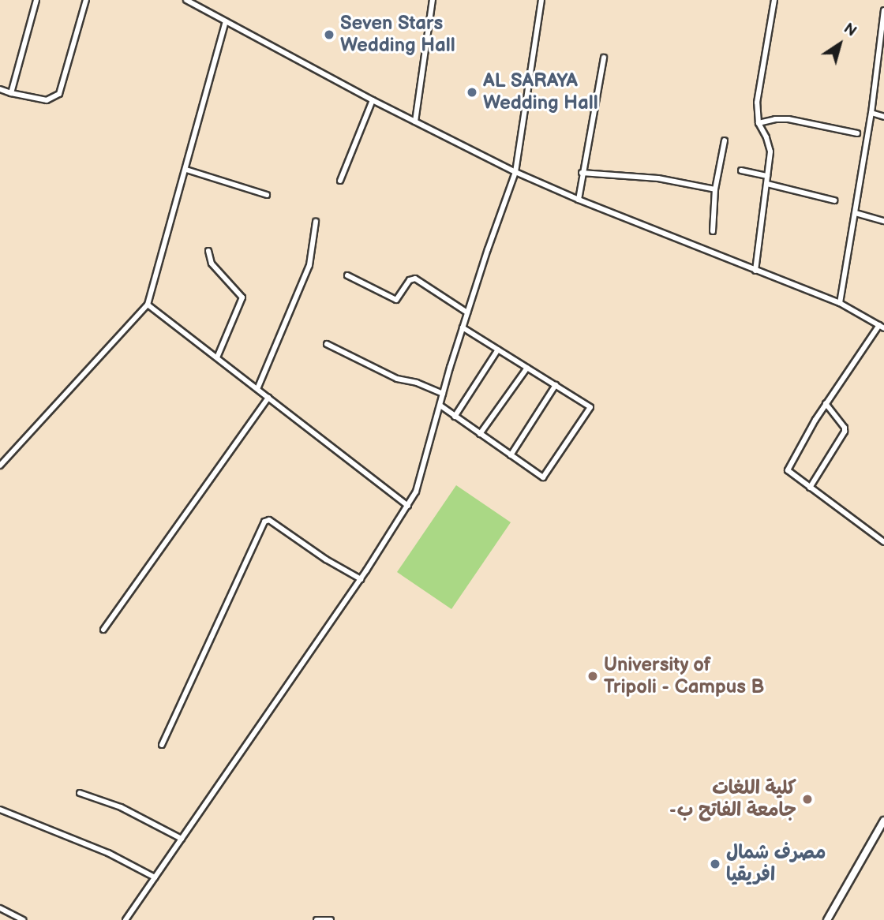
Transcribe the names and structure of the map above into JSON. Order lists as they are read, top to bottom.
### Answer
{
  "places": [
    "Seven Stars Wedding Hall",
    "AL SARAYA Wedding Hall",
    "University of Tripoli - Campus B",
    "كلية اللغات -جامعة الفاتح ب",
    "مصرف شمال افريقيا"
  ],
  "north": "top right"
}
